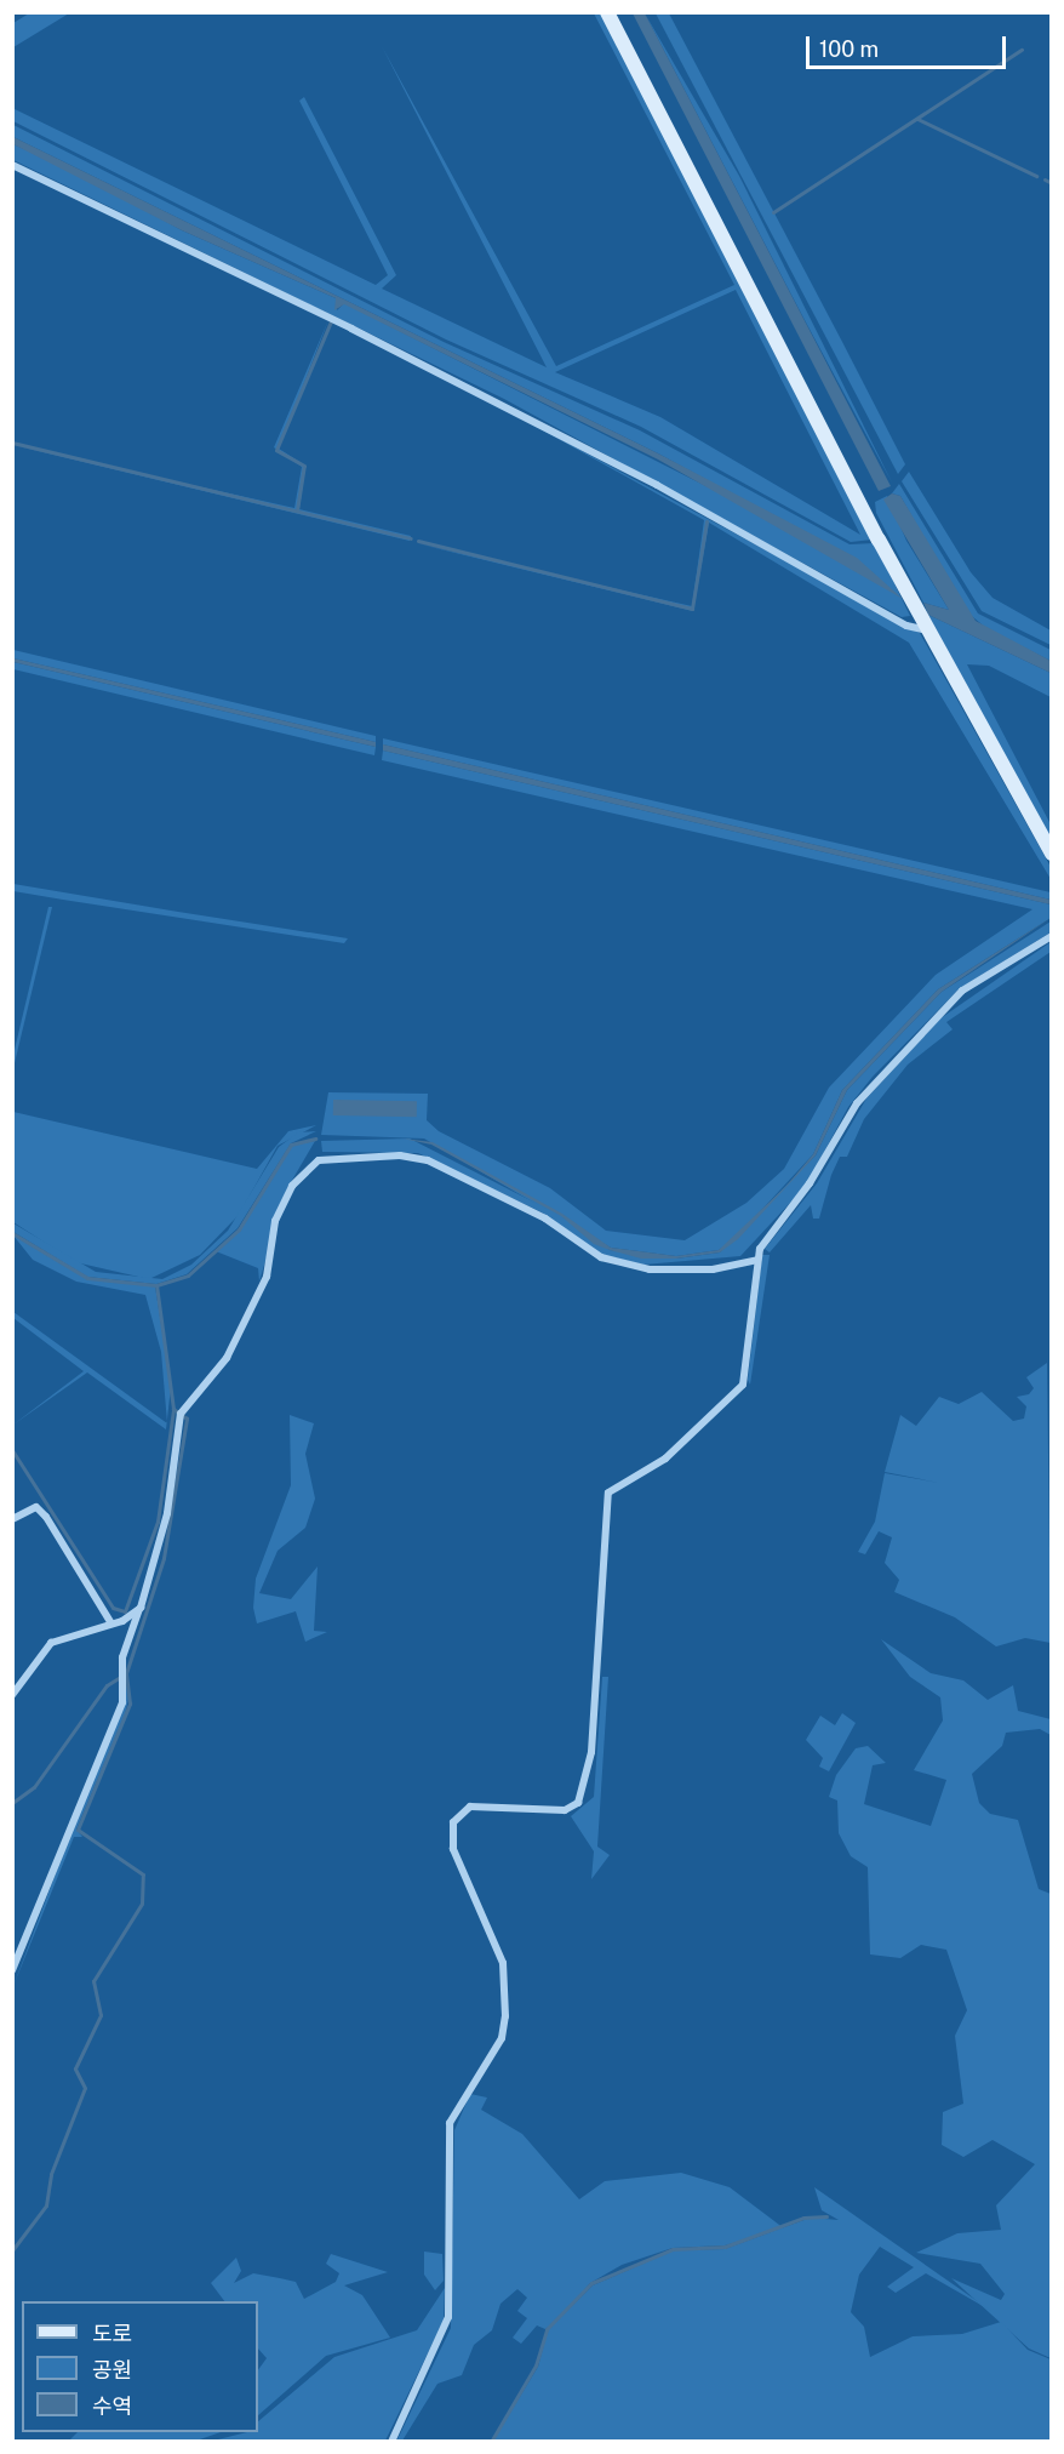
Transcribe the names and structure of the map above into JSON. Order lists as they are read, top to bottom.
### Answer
{
  "legend": ["도로", "공원", "수역"],
  "scale_bar": "100 m"
}
